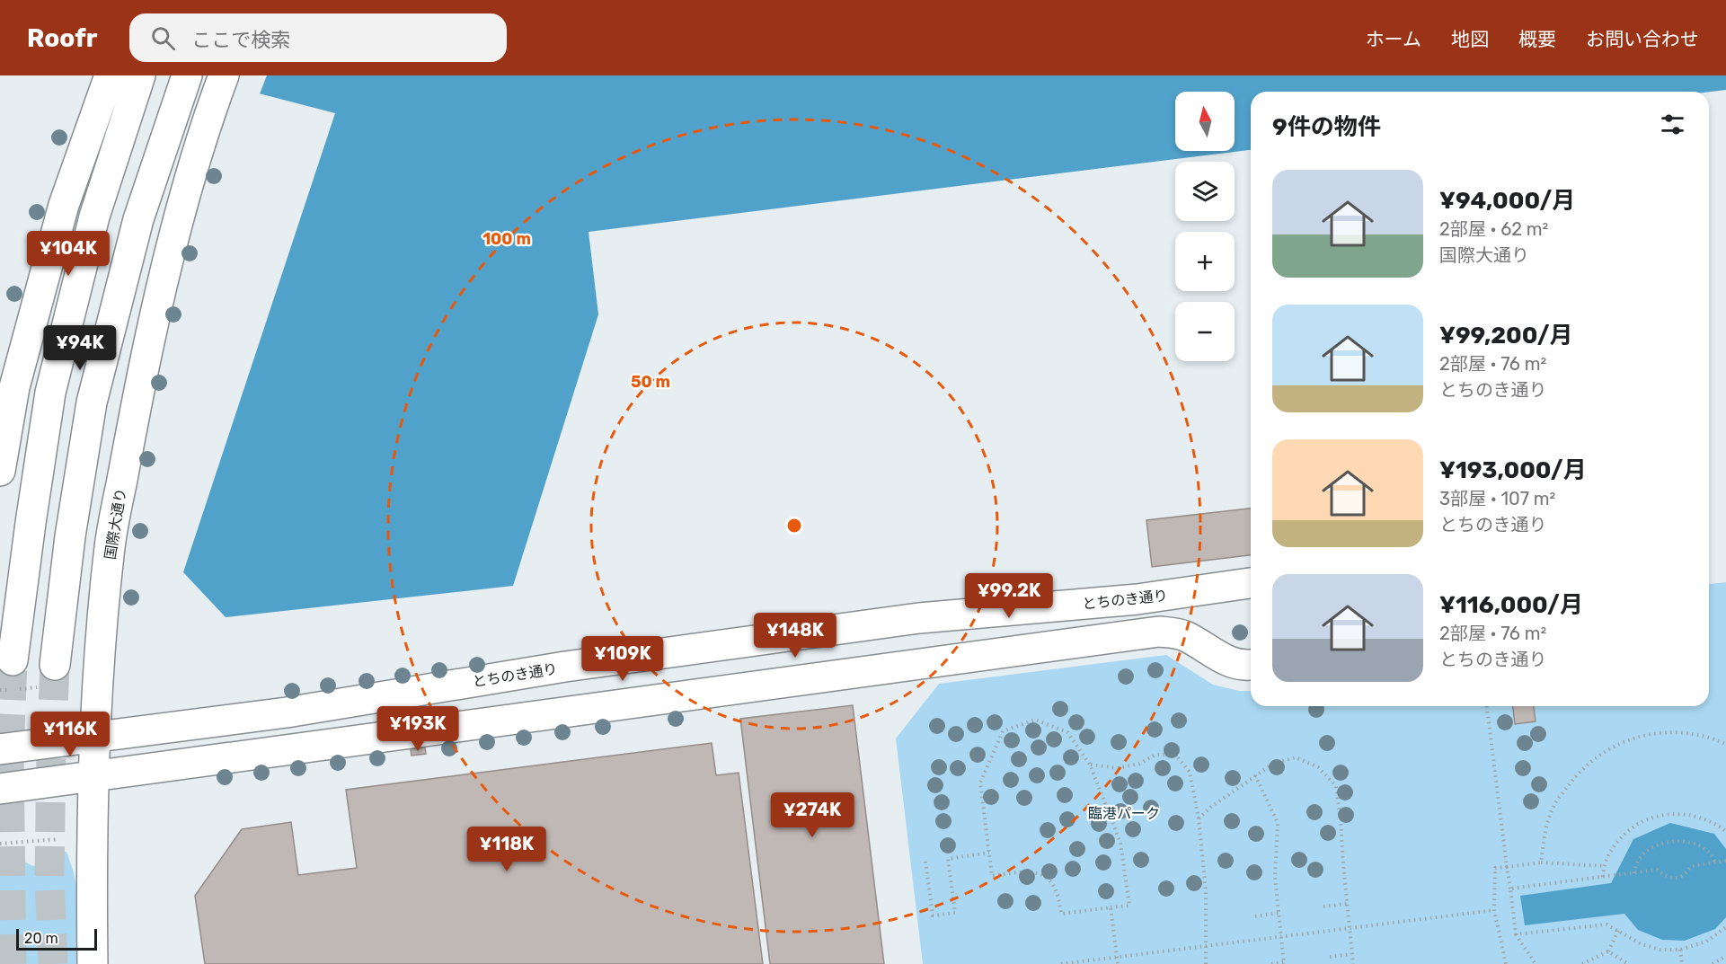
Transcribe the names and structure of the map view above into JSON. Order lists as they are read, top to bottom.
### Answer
{
  "streets": {
    "street": ["国際大通り", "とちのき通り"]
  },
  "crossings": [
    ["国際大通り", "とちのき通り"]
  ],
  "parks": ["臨港パーク"],
  "scale_bar": "20 m",
  "north": "top",
  "page": {
    "header": "Roofr",
    "search": "ここで検索",
    "nav": [
      "ホーム",
      "地図",
      "概要",
      "お問い合わせ"
    ],
    "map_buttons": ["+", "−"],
    "heading": "9件の物件",
    "list": [
      {
        "name": "¥94,000/月",
        "note": "2部屋 · 62 m² · 国際大通り"
      },
      {
        "name": "¥99,200/月",
        "note": "2部屋 · 76 m² · とちのき通り"
      },
      {
        "name": "¥193,000/月",
        "note": "3部屋 · 107 m² · とちのき通り"
      },
      {
        "name": "¥116,000/月",
        "note": "2部屋 · 76 m² · とちのき通り"
      }
    ],
    "price": [
      "¥104K",
      "¥94K",
      "¥99.2K",
      "¥148K",
      "¥109K",
      "¥193K",
      "¥116K",
      "¥274K",
      "¥118K"
    ],
    "scale": "20 m"
  },
  "rings": ["100 m", "50 m"]
}
